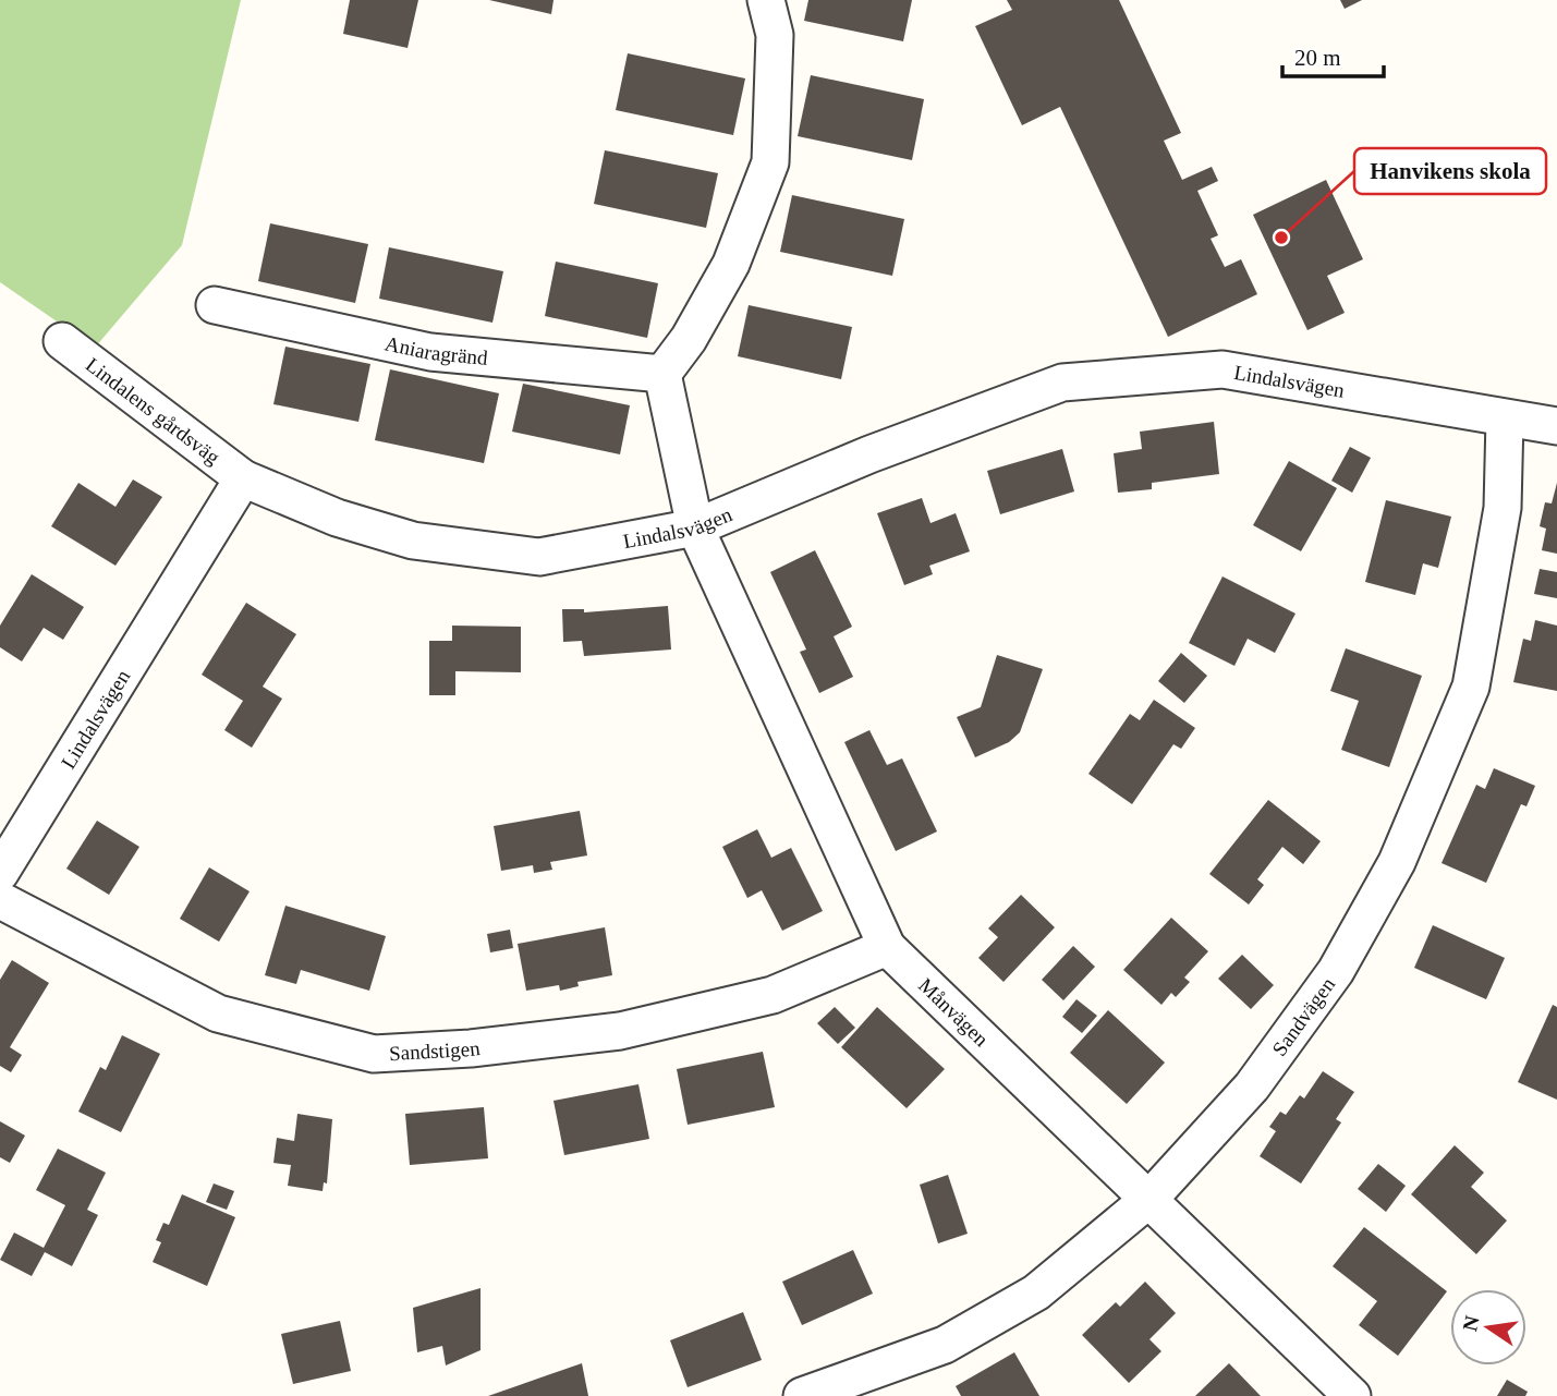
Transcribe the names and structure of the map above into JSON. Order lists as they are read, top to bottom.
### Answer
{
  "streets": {
    "street": [
      "Aniaragränd",
      "Lindalsvägen",
      "Lindalens gårdsväg",
      "Månvägen",
      "Sandvägen",
      "Sandstigen"
    ]
  },
  "crossings": [
    ["Lindalsvägen", "Lindalens gårdsväg"],
    ["Lindalsvägen", "Månvägen"],
    ["Lindalsvägen", "Sandvägen"],
    ["Månvägen", "Sandvägen"],
    ["Månvägen", "Sandstigen"]
  ],
  "places": ["Hanvikens skola"],
  "scale_bar": "20 m",
  "north": "left"
}
